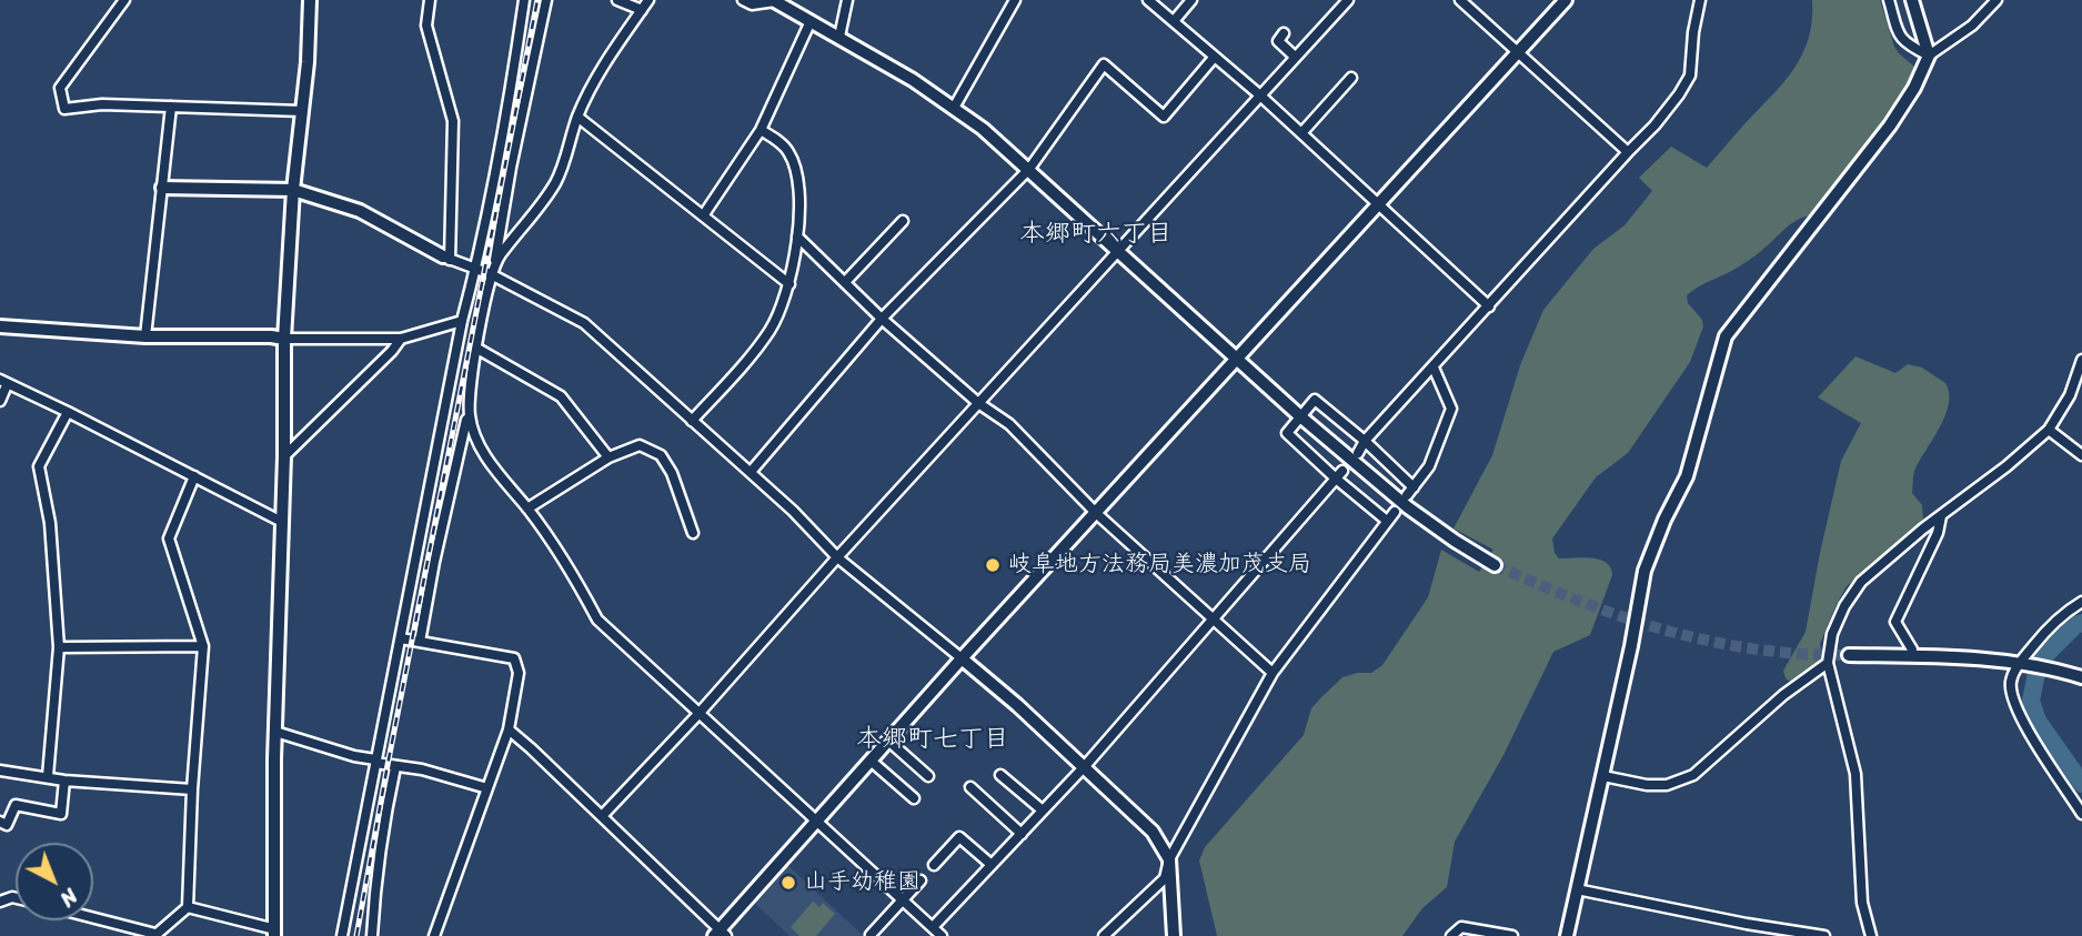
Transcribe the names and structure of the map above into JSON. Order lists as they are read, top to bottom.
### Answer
{
  "districts": ["本郷町六丁目", "本郷町七丁目"],
  "places": ["岐阜地方法務局美濃加茂支局", "山手幼稚園"],
  "north": "bottom right"
}
